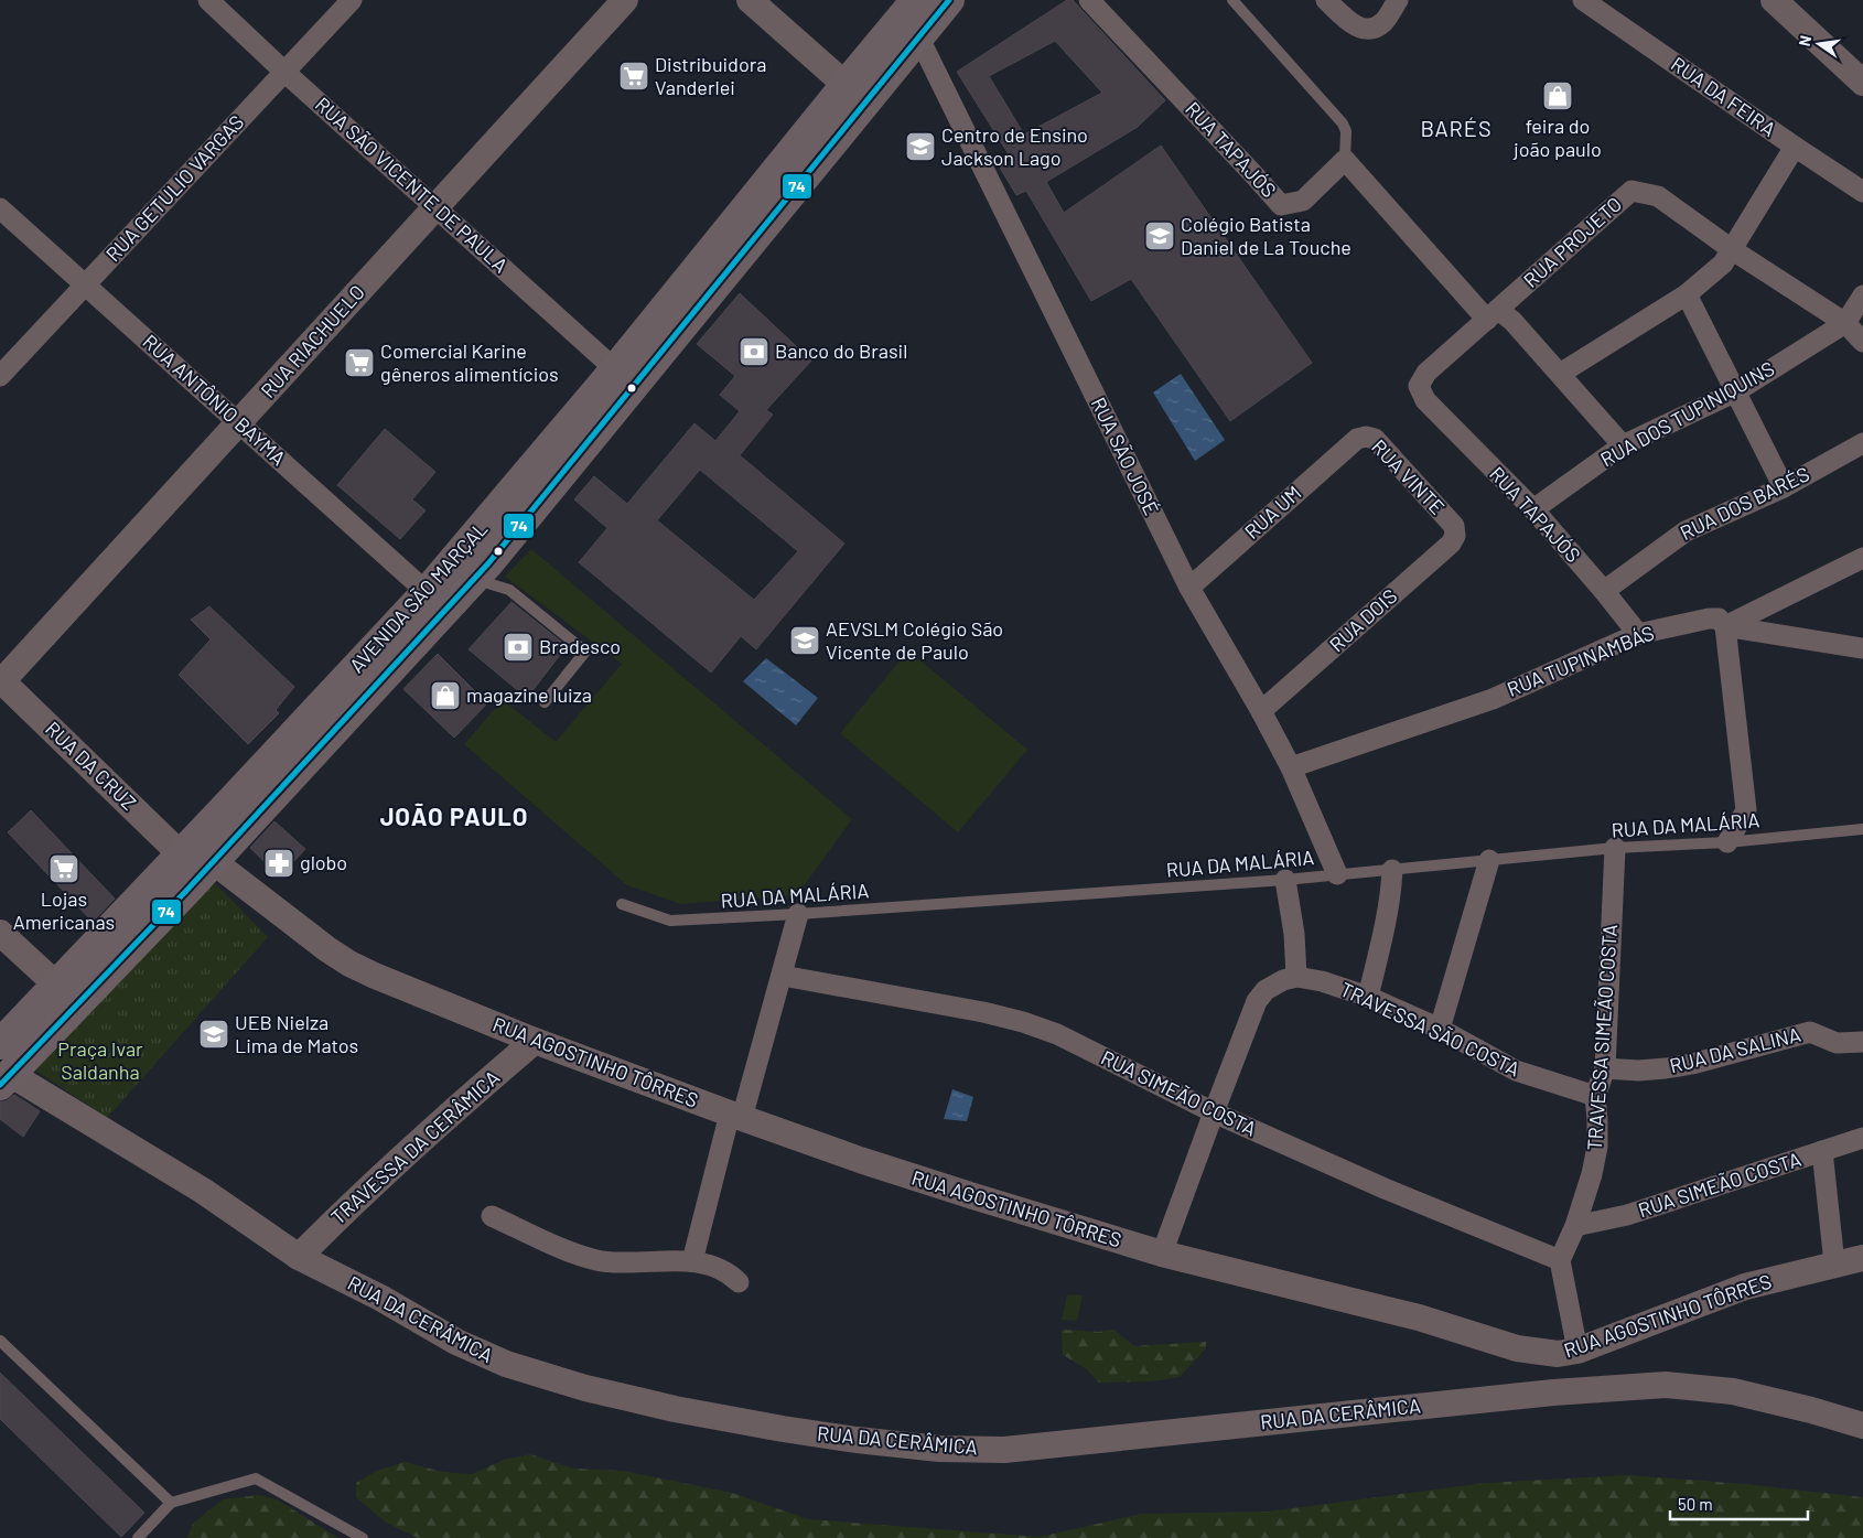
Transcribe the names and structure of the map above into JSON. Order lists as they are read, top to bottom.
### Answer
{
  "streets": {
    "main road": ["AVENIDA SÃO MARÇAL"],
    "street": [
      "RUA DA FEIRA",
      "RUA TAPAJÓS",
      "RUA SÃO VICENTE DE PAULA",
      "RUA GETULIO VARGAS",
      "RUA PROJETO",
      "RUA RIACHUELO",
      "RUA ANTÔNIO BAYMA",
      "RUA DOS TUPINIQUINS",
      "RUA SÃO JOSÉ",
      "RUA VINTE",
      "RUA DOS BARÉS",
      "RUA UM",
      "RUA DOIS",
      "RUA TUPINAMBÁS",
      "RUA DA CRUZ",
      "TRAVESSA SÃO COSTA",
      "TRAVESSA SIMEÃO COSTA",
      "RUA DA SALINA",
      "RUA AGOSTINHO TÔRRES",
      "RUA SIMEÃO COSTA",
      "TRAVESSA DA CERÂMICA",
      "RUA DA CERÂMICA"
    ],
    "lane": ["RUA DA MALÁRIA"]
  },
  "crossings": [
    ["RUA TAPAJÓS", "RUA PROJETO"],
    ["RUA TAPAJÓS", "RUA DOS TUPINIQUINS"],
    ["RUA TAPAJÓS", "RUA DOS BARÉS"],
    ["RUA TAPAJÓS", "RUA TUPINAMBÁS"],
    ["RUA SÃO VICENTE DE PAULA", "RUA GETULIO VARGAS"],
    ["RUA SÃO VICENTE DE PAULA", "RUA RIACHUELO"],
    ["RUA SÃO VICENTE DE PAULA", "AVENIDA SÃO MARÇAL"],
    ["RUA GETULIO VARGAS", "RUA ANTÔNIO BAYMA"],
    ["RUA PROJETO", "RUA DOS TUPINIQUINS"],
    ["RUA RIACHUELO", "RUA ANTÔNIO BAYMA"],
    ["RUA RIACHUELO", "RUA DA CRUZ"],
    ["RUA ANTÔNIO BAYMA", "AVENIDA SÃO MARÇAL"],
    ["RUA SÃO JOSÉ", "RUA UM"],
    ["RUA SÃO JOSÉ", "AVENIDA SÃO MARÇAL"],
    ["RUA SÃO JOSÉ", "RUA DOIS"],
    ["RUA SÃO JOSÉ", "RUA TUPINAMBÁS"],
    ["RUA SÃO JOSÉ", "RUA DA MALÁRIA"],
    ["RUA VINTE", "RUA UM"],
    ["RUA VINTE", "RUA DOIS"],
    ["AVENIDA SÃO MARÇAL", "RUA DA CRUZ"],
    ["AVENIDA SÃO MARÇAL", "RUA AGOSTINHO TÔRRES"],
    ["AVENIDA SÃO MARÇAL", "RUA DA CERÂMICA"],
    ["RUA DA MALÁRIA", "TRAVESSA SIMEÃO COSTA"],
    ["TRAVESSA SÃO COSTA", "TRAVESSA SIMEÃO COSTA"],
    ["TRAVESSA SIMEÃO COSTA", "RUA DA SALINA"],
    ["TRAVESSA SIMEÃO COSTA", "RUA SIMEÃO COSTA"],
    ["RUA AGOSTINHO TÔRRES", "TRAVESSA DA CERÂMICA"],
    ["TRAVESSA DA CERÂMICA", "RUA DA CERÂMICA"]
  ],
  "districts": ["BARÉS", "JOÃO PAULO"],
  "parks": ["Praça Ivar Saldanha"],
  "places": {
    "supermarket": ["Distribuidora Vanderlei", "Comercial Karine gêneros alimentícios", "Lojas Americanas"],
    "shop": ["feira do joão paulo", "magazine luiza"],
    "school or university": [
      "Centro de Ensino Jackson Lago",
      "Colégio Batista Daniel de La Touche",
      "AEVSLM Colégio São Vicente de Paulo",
      "UEB Nielza Lima de Matos"
    ],
    "bank": ["Banco do Brasil", "Bradesco"],
    "pharmacy": ["globo"]
  },
  "lines": ["transit line 74"],
  "scale_bar": "50 m",
  "north": "left"
}
